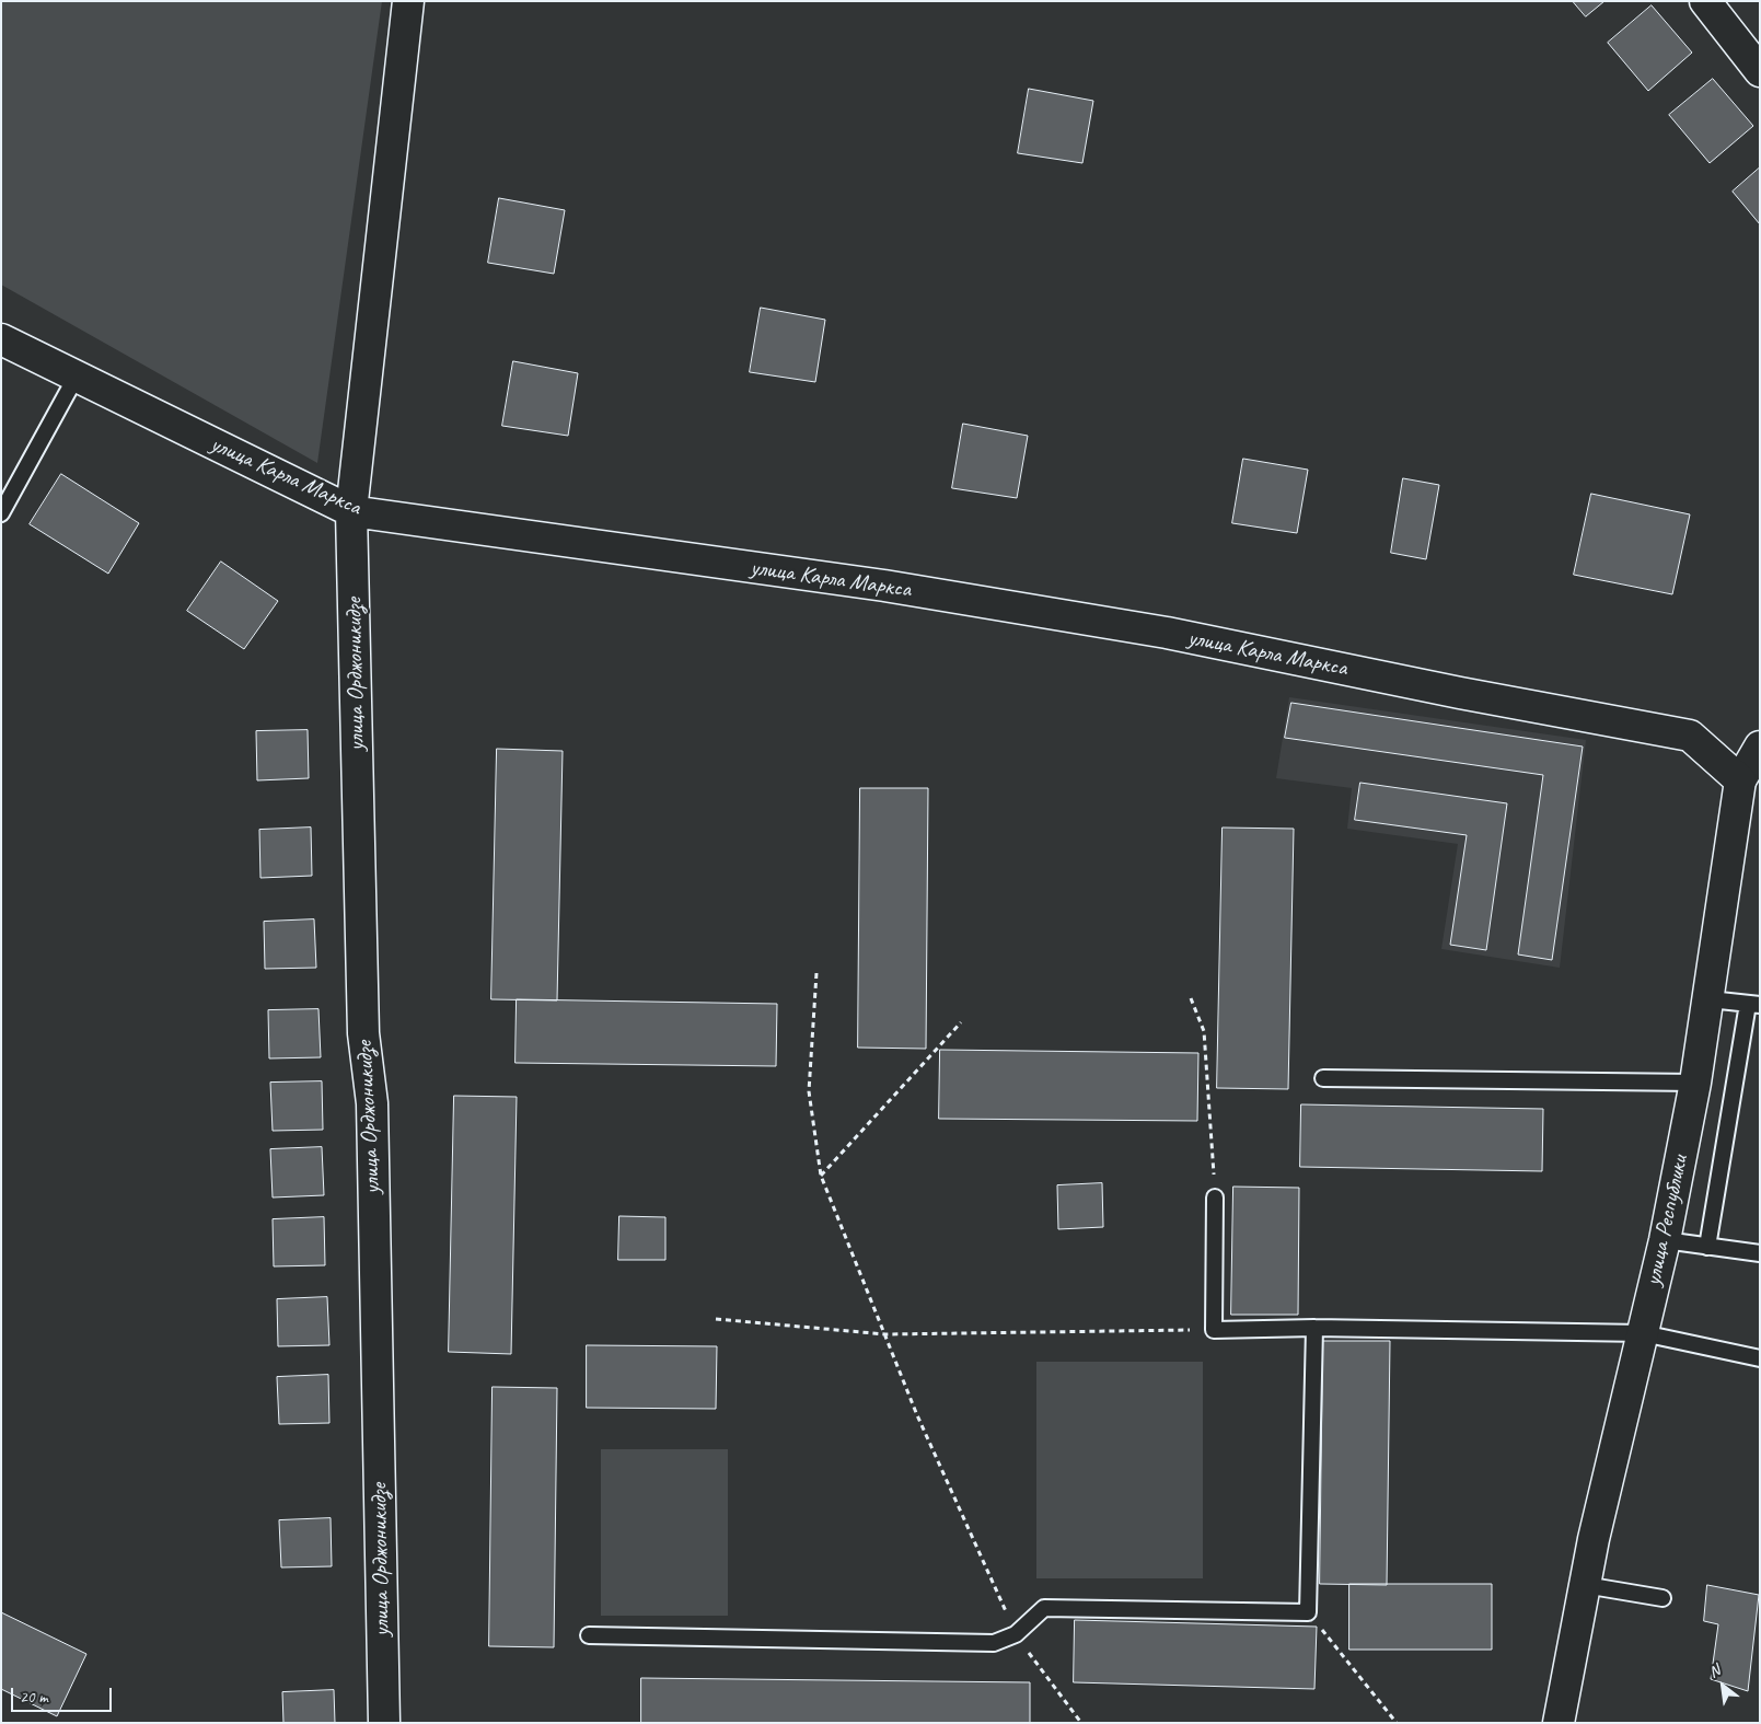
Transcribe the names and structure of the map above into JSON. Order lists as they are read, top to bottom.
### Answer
{
  "streets": {
    "street": ["улица Карла Маркса", "улица Орджоникидзе", "улица Республики"]
  },
  "crossings": [
    ["улица Карла Маркса", "улица Орджоникидзе"],
    ["улица Карла Маркса", "улица Республики"]
  ],
  "scale_bar": "20 m",
  "north": "top left"
}
